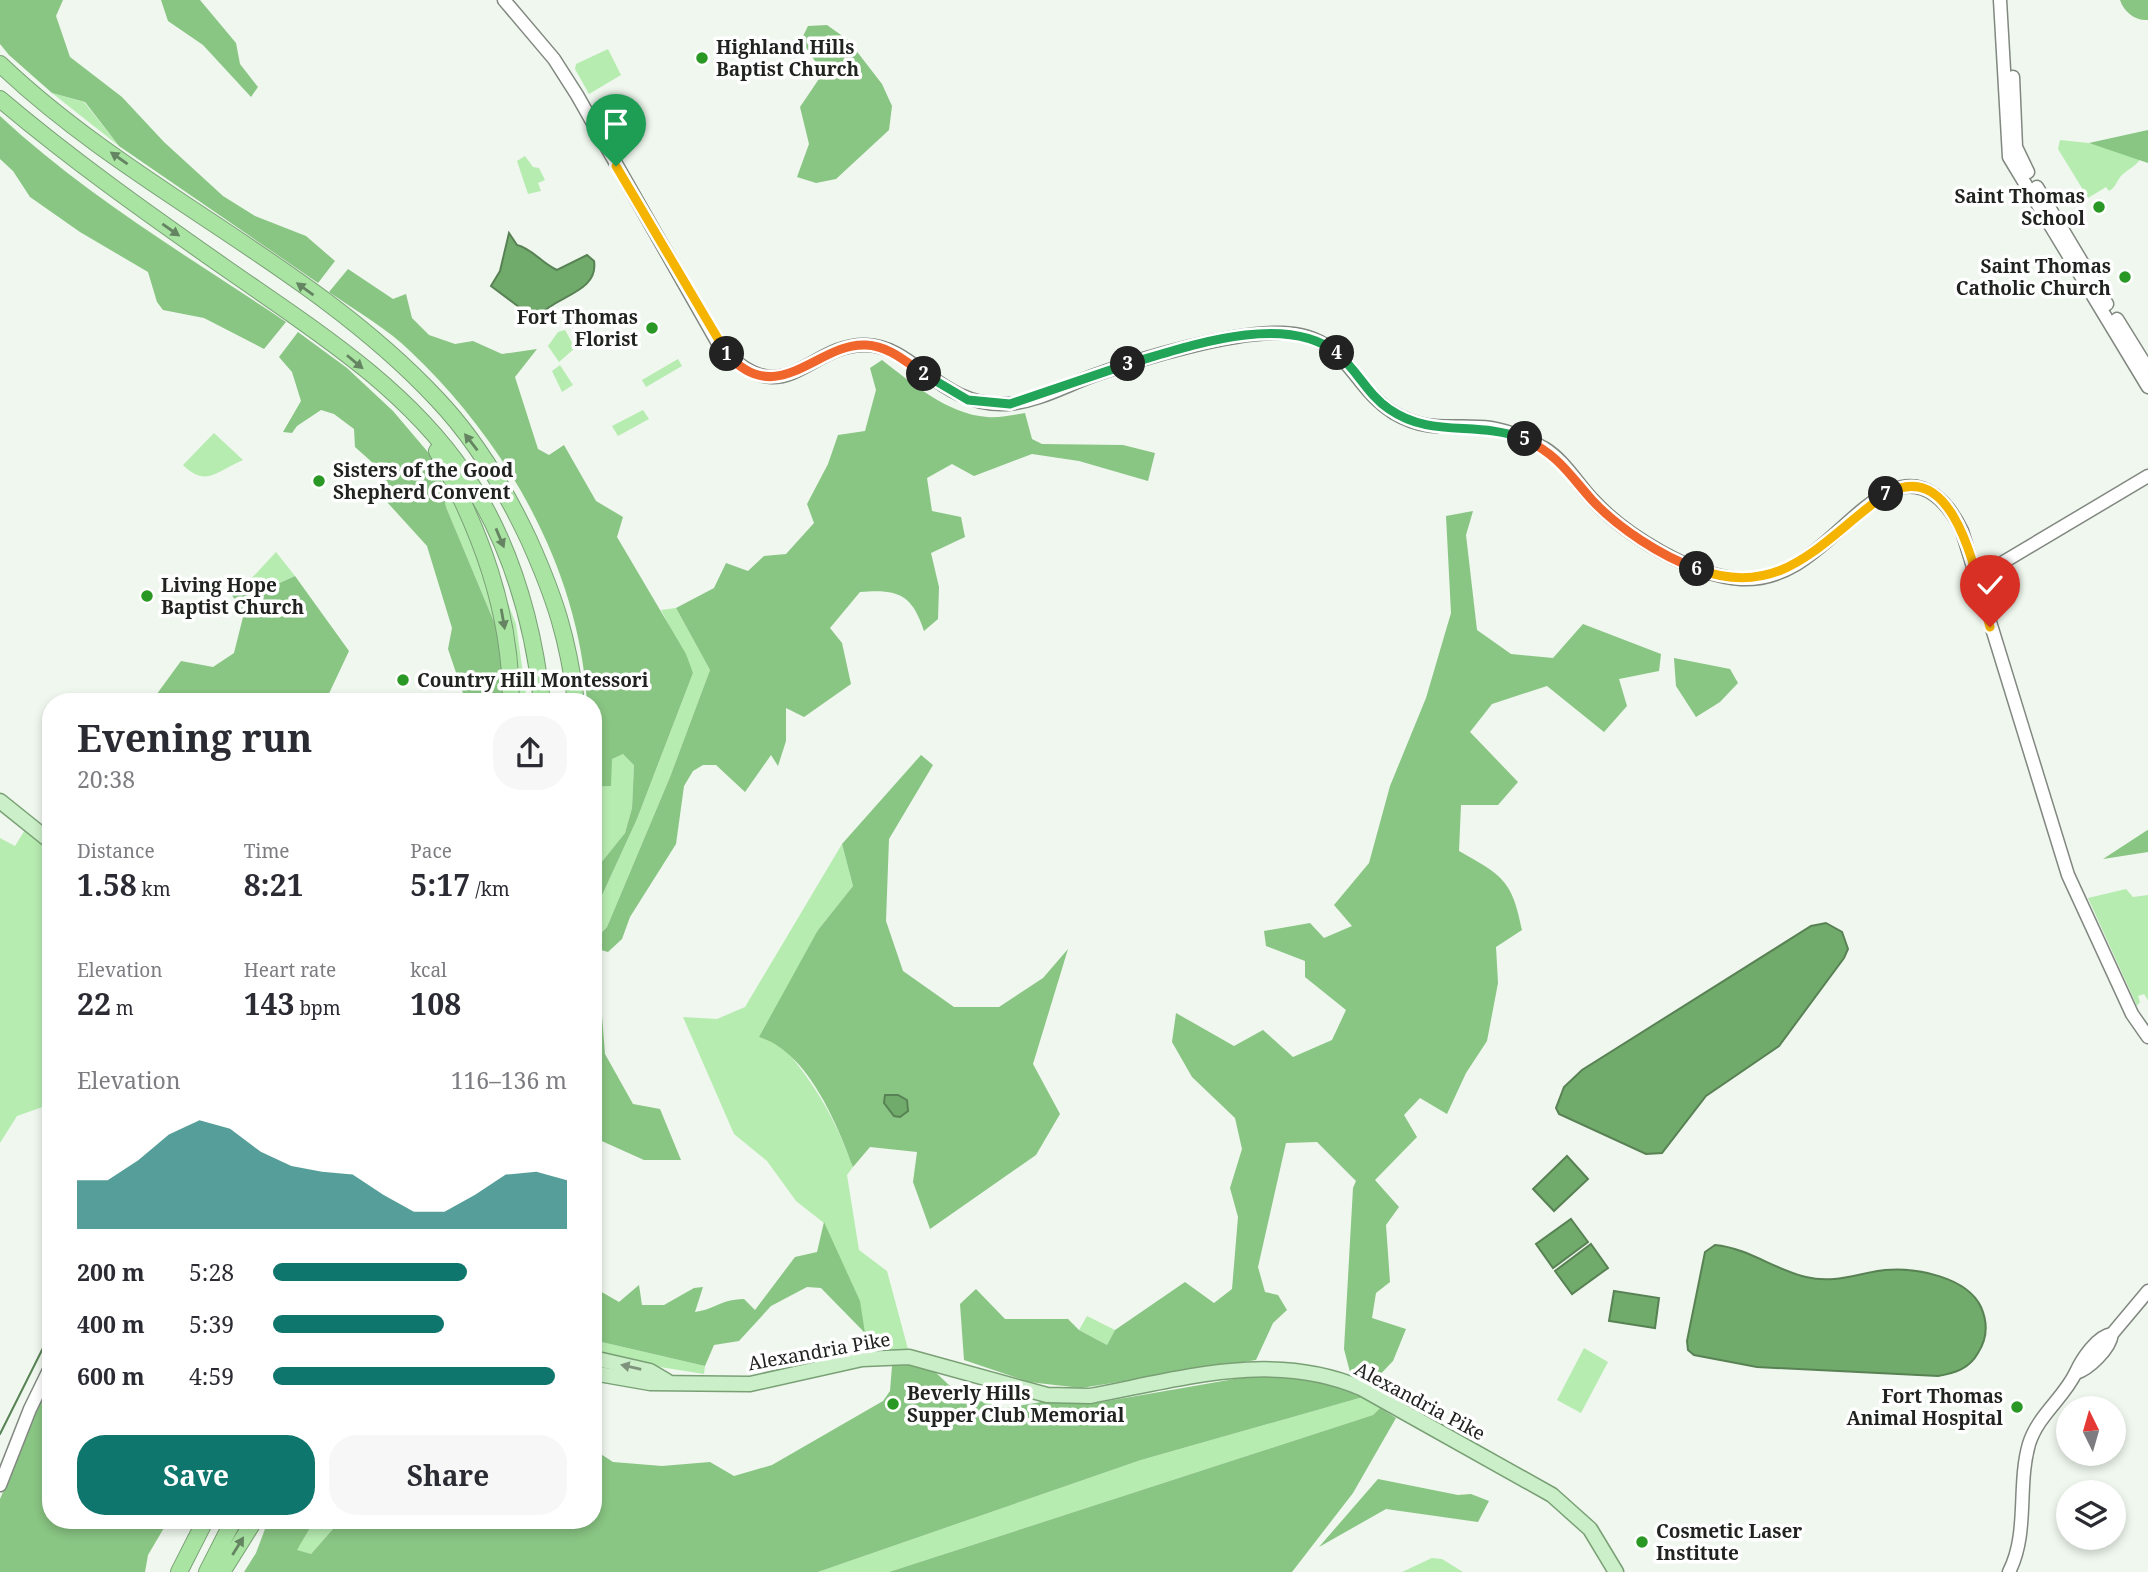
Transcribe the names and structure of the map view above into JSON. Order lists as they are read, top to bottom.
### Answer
{
  "streets": {
    "main road": ["Alexandria Pike"]
  },
  "places": [
    "Highland Hills Baptist Church",
    "Saint Thomas School",
    "Saint Thomas Catholic Church",
    "Fort Thomas Florist",
    "Sisters of the Good Shepherd Convent",
    "Living Hope Baptist Church",
    "Country Hill Montessori",
    "Beverly Hills Supper Club Memorial",
    "Fort Thomas Animal Hospital",
    "Cosmetic Laser Institute"
  ],
  "north": "top",
  "page": {
    "pins": [
      "4",
      "1",
      "3",
      "2",
      "5",
      "7",
      "6"
    ],
    "heading": ["Evening run", "20:38"],
    "stats": [
      ["Distance", "1.58 km"],
      ["Time", "8:21"],
      ["Pace", "5:17 /km"],
      ["Elevation", "22 m"],
      ["Heart rate", "143 bpm"],
      ["kcal", "108"]
    ],
    "chart": ["Elevation", "116–136 m"],
    "list": [
      {
        "name": "200 m",
        "note": "5:28"
      },
      {
        "name": "400 m",
        "note": "5:39"
      },
      {
        "name": "600 m",
        "note": "4:59"
      }
    ],
    "buttons": ["Save", "Share"]
  }
}
